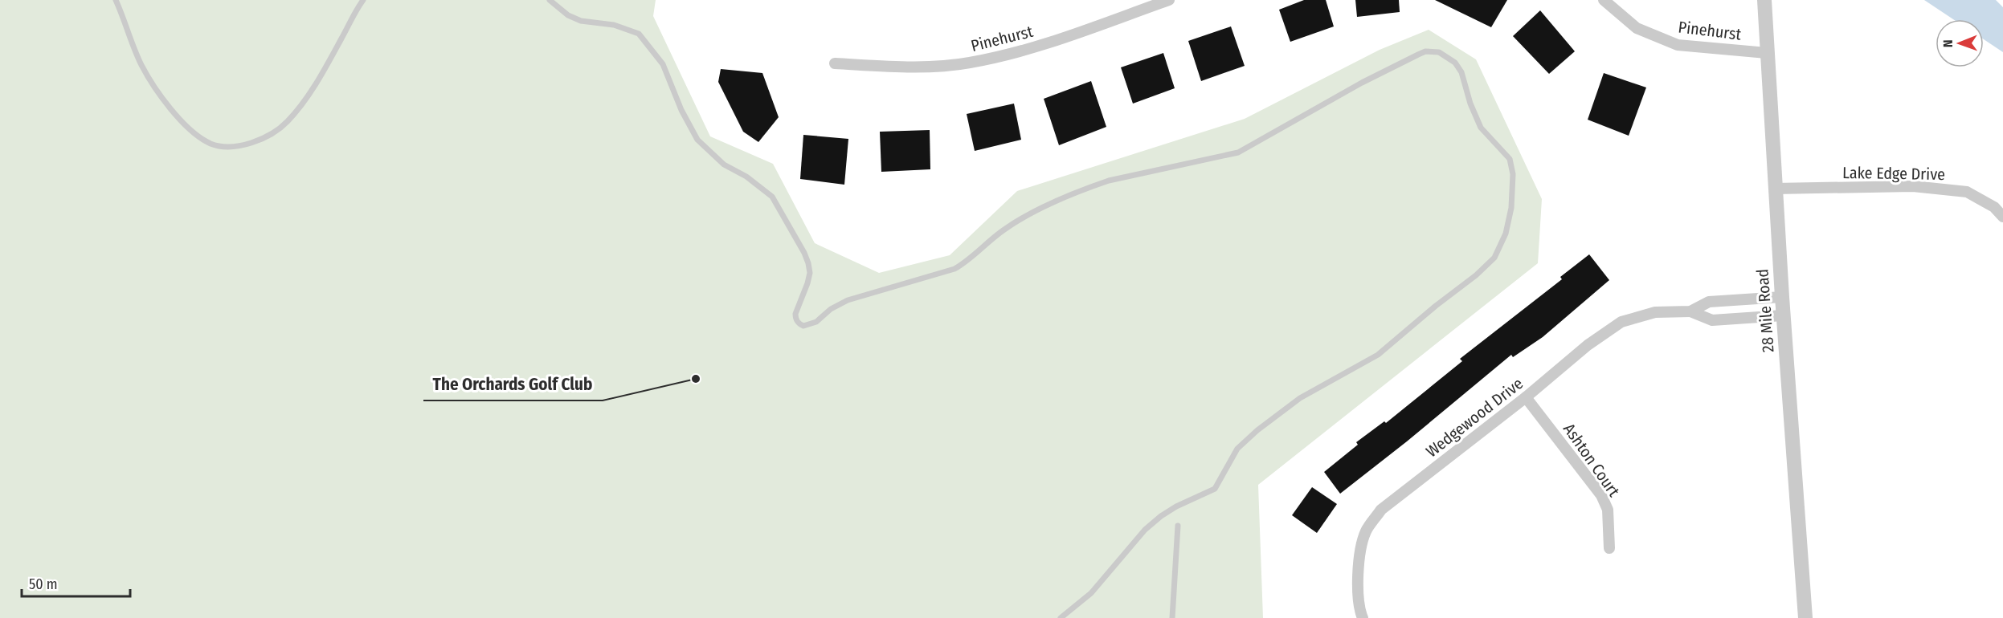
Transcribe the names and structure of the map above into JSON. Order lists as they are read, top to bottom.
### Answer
{
  "streets": {
    "street": [
      "Pinehurst",
      "Lake Edge Drive",
      "28 Mile Road",
      "Wedgewood Drive",
      "Ashton Court"
    ]
  },
  "crossings": [
    ["Pinehurst", "28 Mile Road"],
    ["Lake Edge Drive", "28 Mile Road"],
    ["28 Mile Road", "Wedgewood Drive"],
    ["Wedgewood Drive", "Ashton Court"]
  ],
  "places": ["The Orchards Golf Club"],
  "scale_bar": "50 m",
  "north": "left"
}
